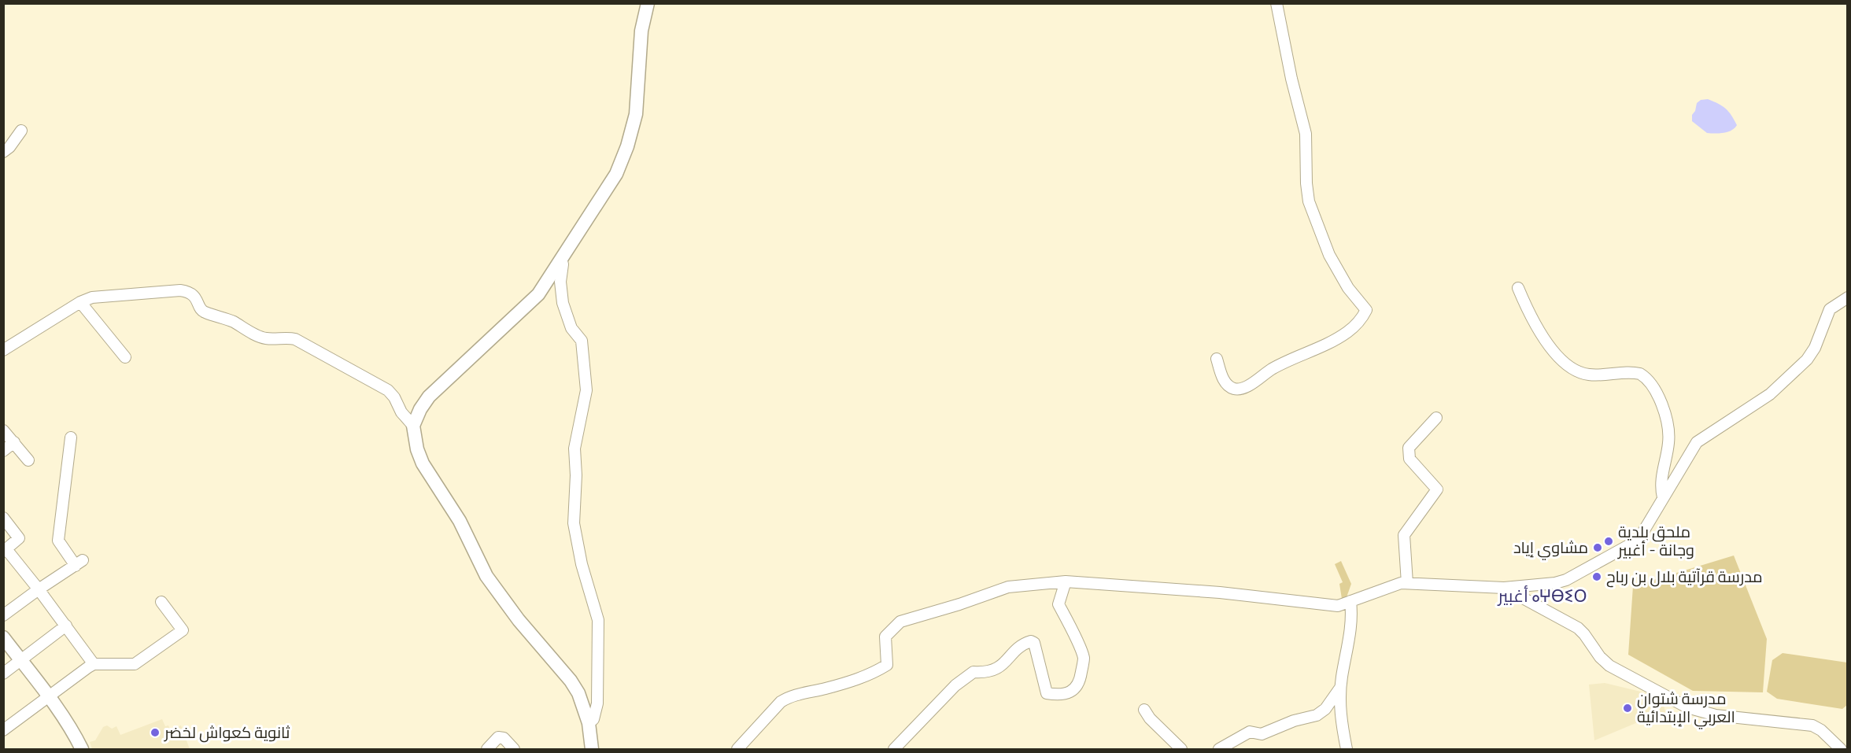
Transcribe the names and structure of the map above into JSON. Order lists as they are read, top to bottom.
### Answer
{
  "districts": ["أغبير ⴰⵖⴱⵉⵔ"],
  "places": [
    "ملحق بلدية وجانة - أغبير",
    "مشاوي إياد",
    "مدرسة قرآتية بلال بن رباح",
    "مدرسة شتوان العربي الإبتدائية",
    "ثانوية كعواش لخضر"
  ]
}
